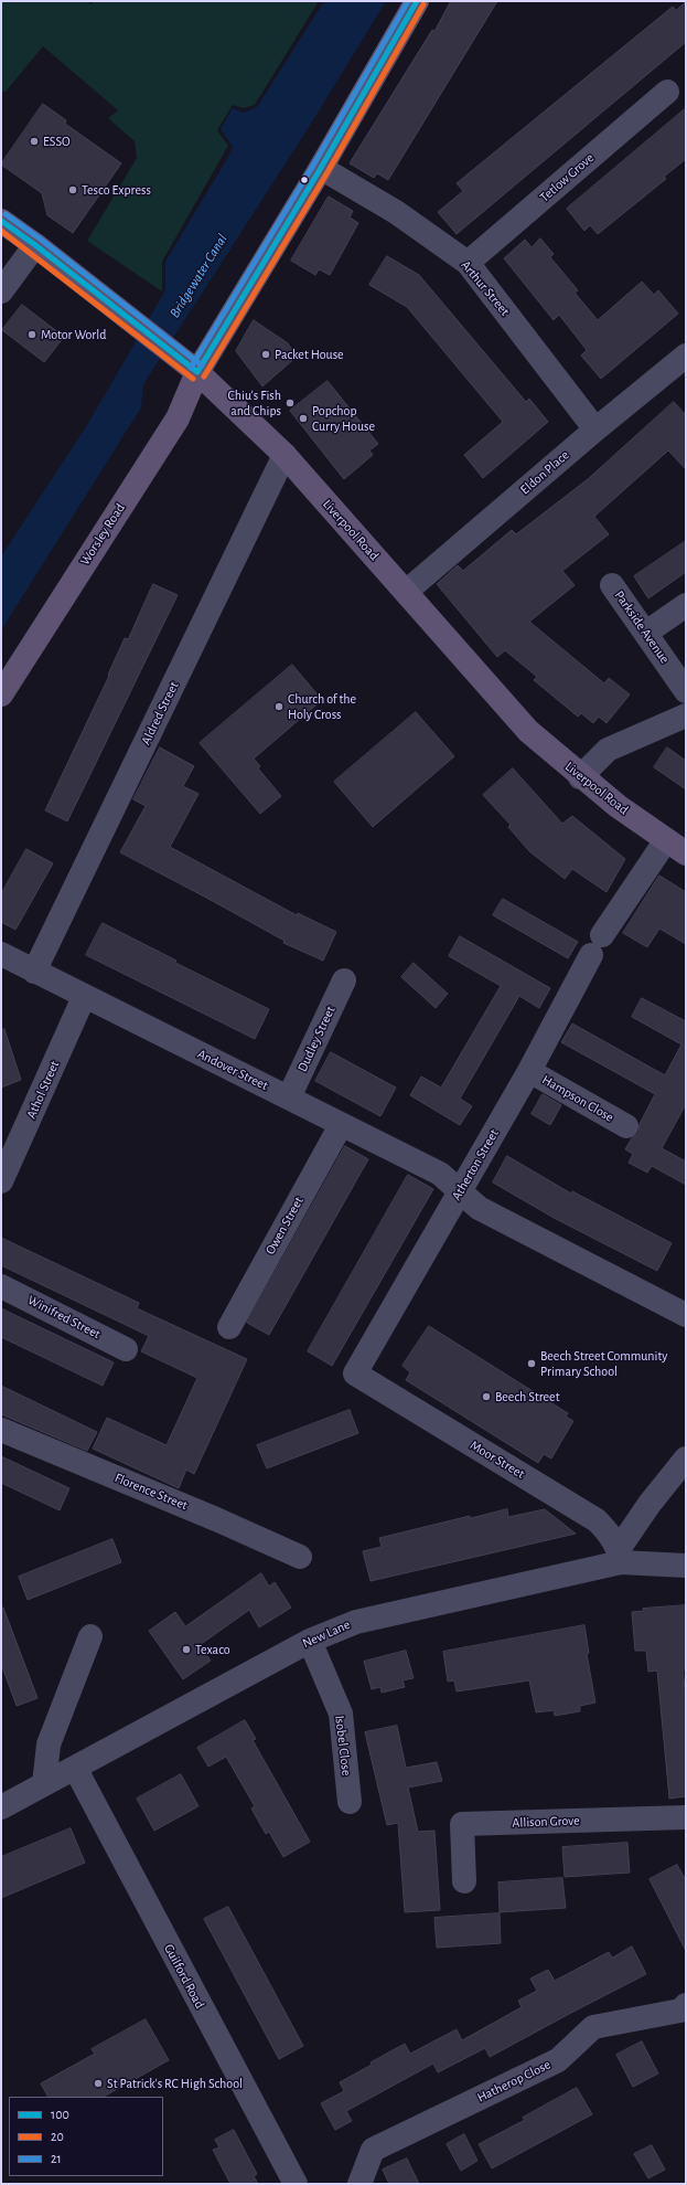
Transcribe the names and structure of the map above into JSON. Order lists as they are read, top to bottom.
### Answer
{
  "streets": {
    "main road": ["Liverpool Road", "Worsley Road"],
    "street": [
      "Tetlow Grove",
      "Arthur Street",
      "Eldon Place",
      "Parkside Avenue",
      "Aldred Street",
      "Dudley Street",
      "Andover Street",
      "Athol Street",
      "Hampson Close",
      "Atherton Street",
      "Owen Street",
      "Winifred Street",
      "Moor Street",
      "Florence Street",
      "New Lane",
      "Isobel Close",
      "Allison Grove",
      "Guilford Road",
      "Hatherop Close"
    ]
  },
  "crossings": [
    ["Tetlow Grove", "Arthur Street"],
    ["Arthur Street", "Eldon Place"],
    ["Arthur Street", "Worsley Road"],
    ["Eldon Place", "Liverpool Road"],
    ["Liverpool Road", "Worsley Road"],
    ["Liverpool Road", "Aldred Street"],
    ["Liverpool Road", "Atherton Street"],
    ["Aldred Street", "Andover Street"],
    ["Dudley Street", "Andover Street"],
    ["Andover Street", "Athol Street"],
    ["Andover Street", "Atherton Street"],
    ["Andover Street", "Owen Street"],
    ["Hampson Close", "Atherton Street"],
    ["Atherton Street", "Moor Street"],
    ["Moor Street", "New Lane"],
    ["New Lane", "Isobel Close"],
    ["New Lane", "Guilford Road"]
  ],
  "water": ["Bridgewater Canal"],
  "places": [
    "ESSO",
    "Tesco Express",
    "Motor World",
    "Packet House",
    "Chiu's Fish and Chips",
    "Popchop Curry House",
    "Church of the Holy Cross",
    "Beech Street Community Primary School",
    "Beech Street",
    "Texaco",
    "St Patrick's RC High School"
  ],
  "lines": ["transit line 100", "transit line 21", "transit line 20"],
  "legend": ["100", "20", "21"]
}
